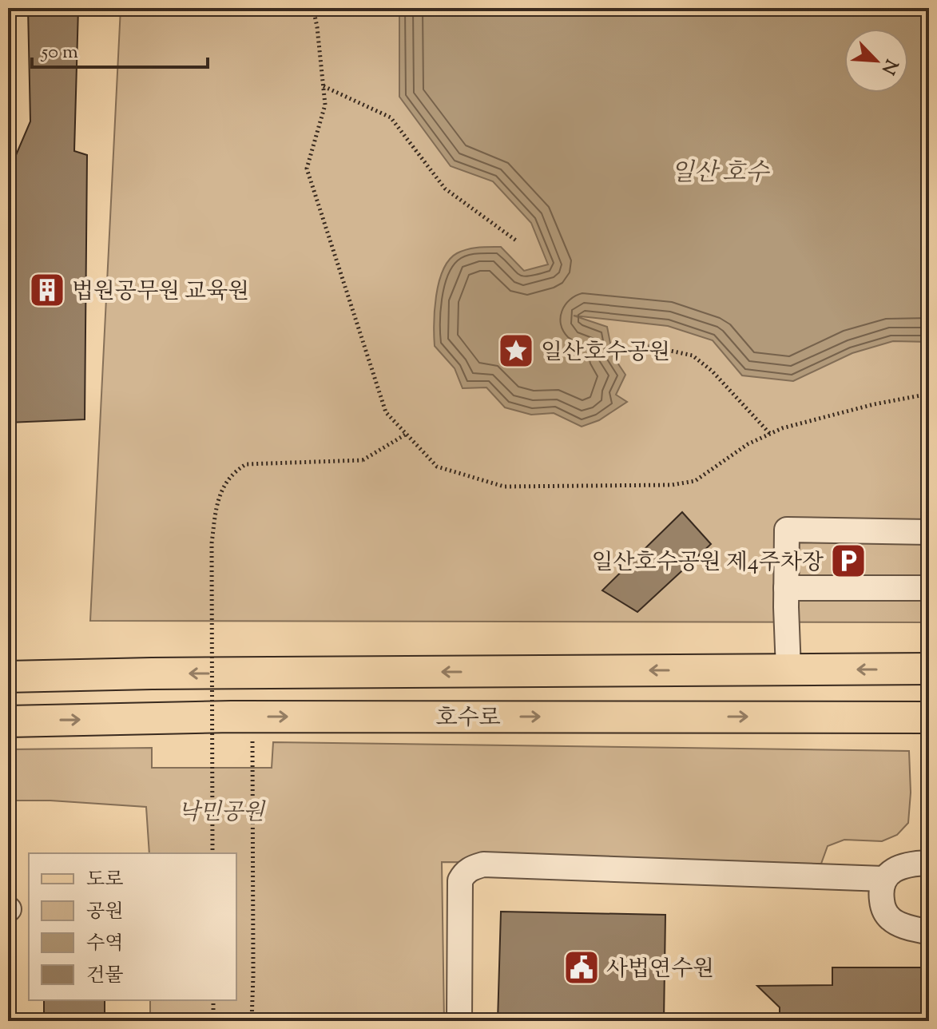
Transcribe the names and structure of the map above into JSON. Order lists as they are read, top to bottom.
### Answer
{
  "streets": {
    "main road": ["호수로"]
  },
  "water": ["일산 호수"],
  "parks": ["낙민공원"],
  "places": {
    "building": ["법원공무원 교육원"],
    "place": ["일산호수공원"],
    "parking": ["일산호수공원 제4주차장"],
    "public building": ["사법연수원"]
  },
  "legend": [
    "도로",
    "공원",
    "수역",
    "건물"
  ],
  "scale_bar": "50 m",
  "north": "bottom right"
}
